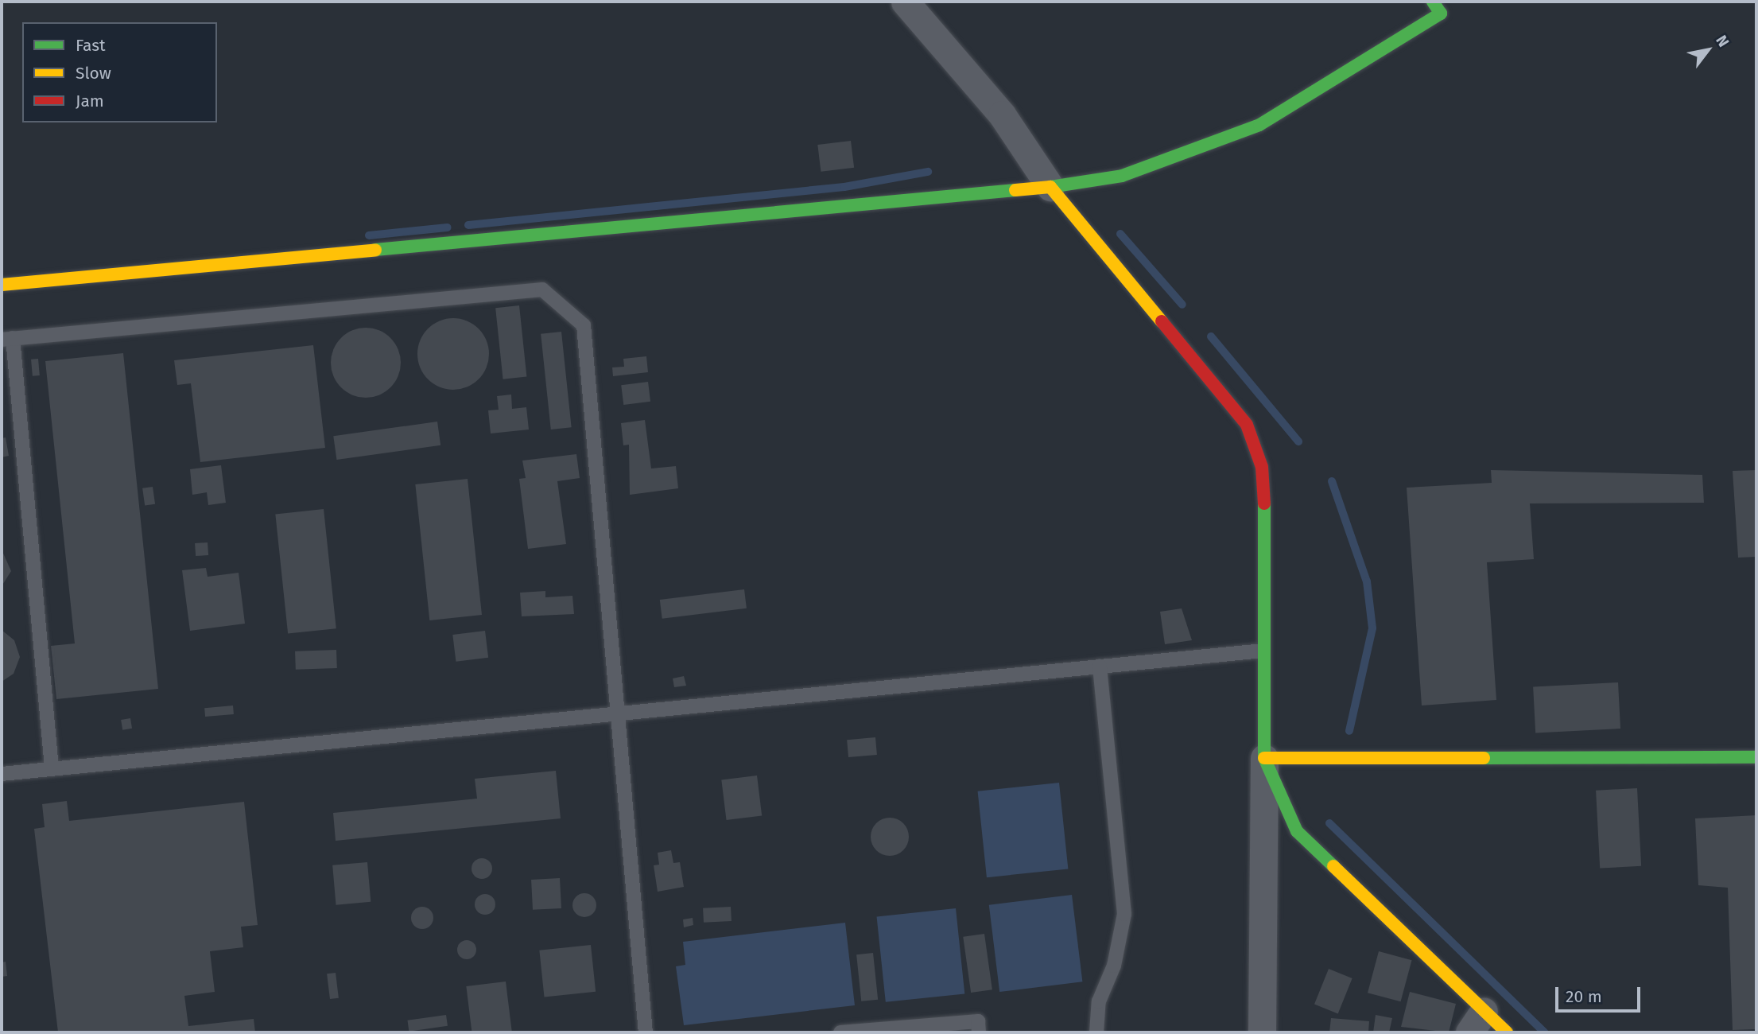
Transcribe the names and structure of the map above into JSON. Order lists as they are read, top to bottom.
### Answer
{
  "legend": ["Fast", "Slow", "Jam"],
  "scale_bar": "20 m",
  "north": "top right"
}
